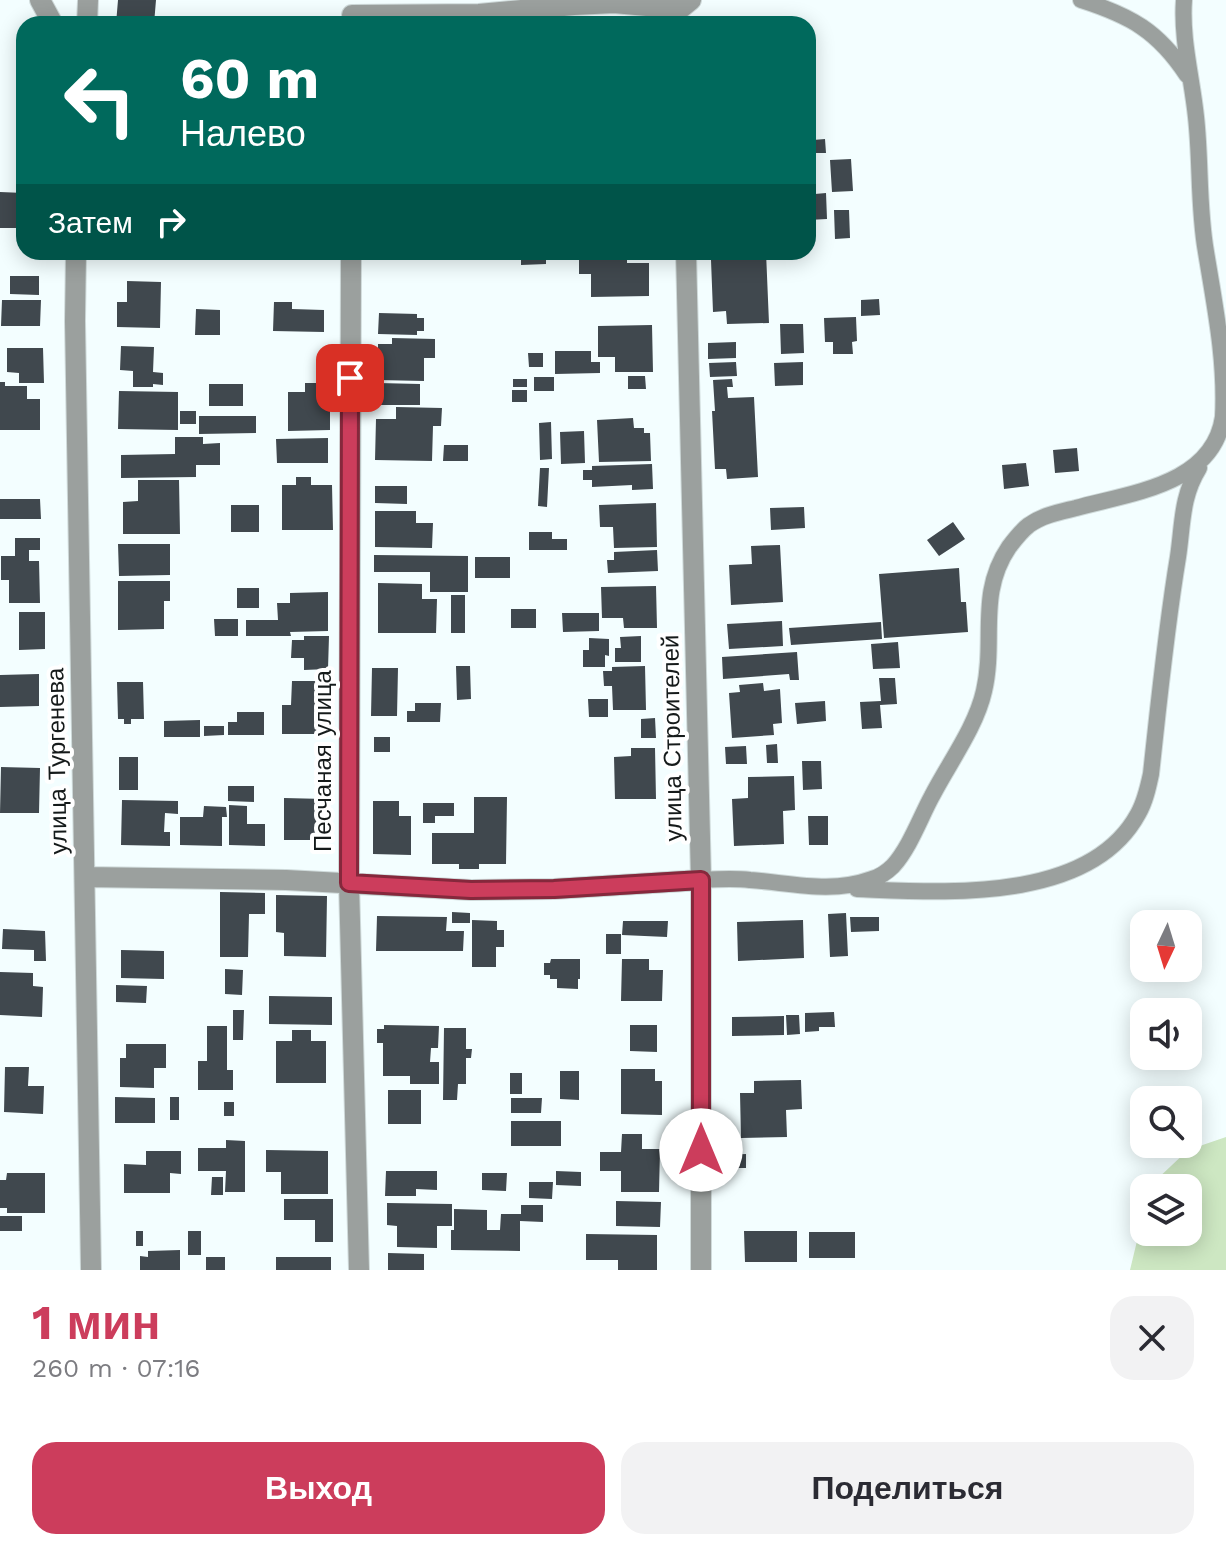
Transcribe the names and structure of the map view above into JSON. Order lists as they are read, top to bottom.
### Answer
{
  "streets": {
    "street": ["улица Строителей", "улица Тургенева", "Песчаная улица"]
  },
  "north": "bottom",
  "page": {
    "turn": ["60 m", "Налево"],
    "then": "Затем",
    "heading": ["1 мин", "260 m · 07:16"],
    "buttons": ["Выход", "Поделиться"]
  }
}
